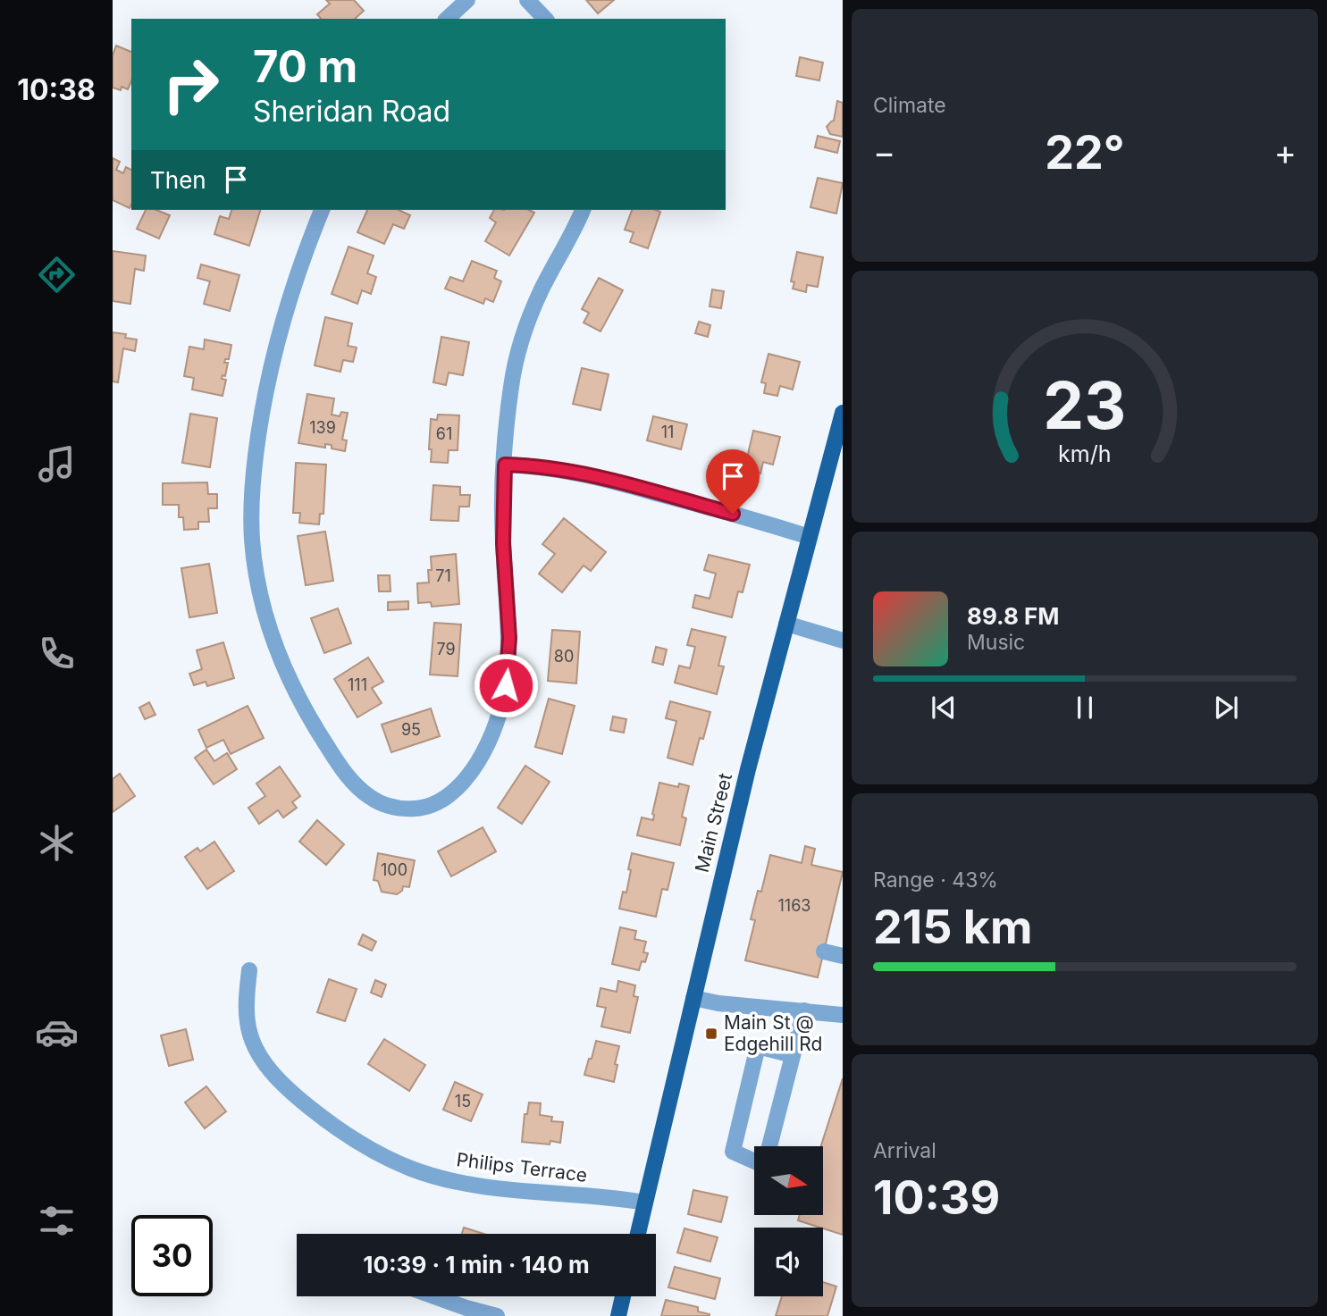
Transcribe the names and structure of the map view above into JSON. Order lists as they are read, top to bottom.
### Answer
{
  "streets": {
    "main road": ["Main Street"],
    "street": ["Philips Terrace"]
  },
  "crossings": [
    ["Main Street", "Philips Terrace"]
  ],
  "places": {
    "transit": ["Main St @ Edgehill Rd"]
  },
  "house_numbers": [
    "139",
    "11",
    "61",
    "71",
    "79",
    "80",
    "111",
    "95",
    "100",
    "1163",
    "15"
  ],
  "north": "right",
  "page": {
    "tabs": "10:38",
    "tile": [
      "Climate",
      ["Range · 43%", "215 km"],
      ["Arrival", "10:39"]
    ],
    "turn": ["70 m", "Sheridan Road"],
    "heat": ["−", "22°", "+"],
    "then": "Then",
    "song": ["89.8 FM", "Music"],
    "limit": "30",
    "trip": "10:39 · 1 min · 140 m",
    "gauge": ["23", "km/h"]
  }
}
